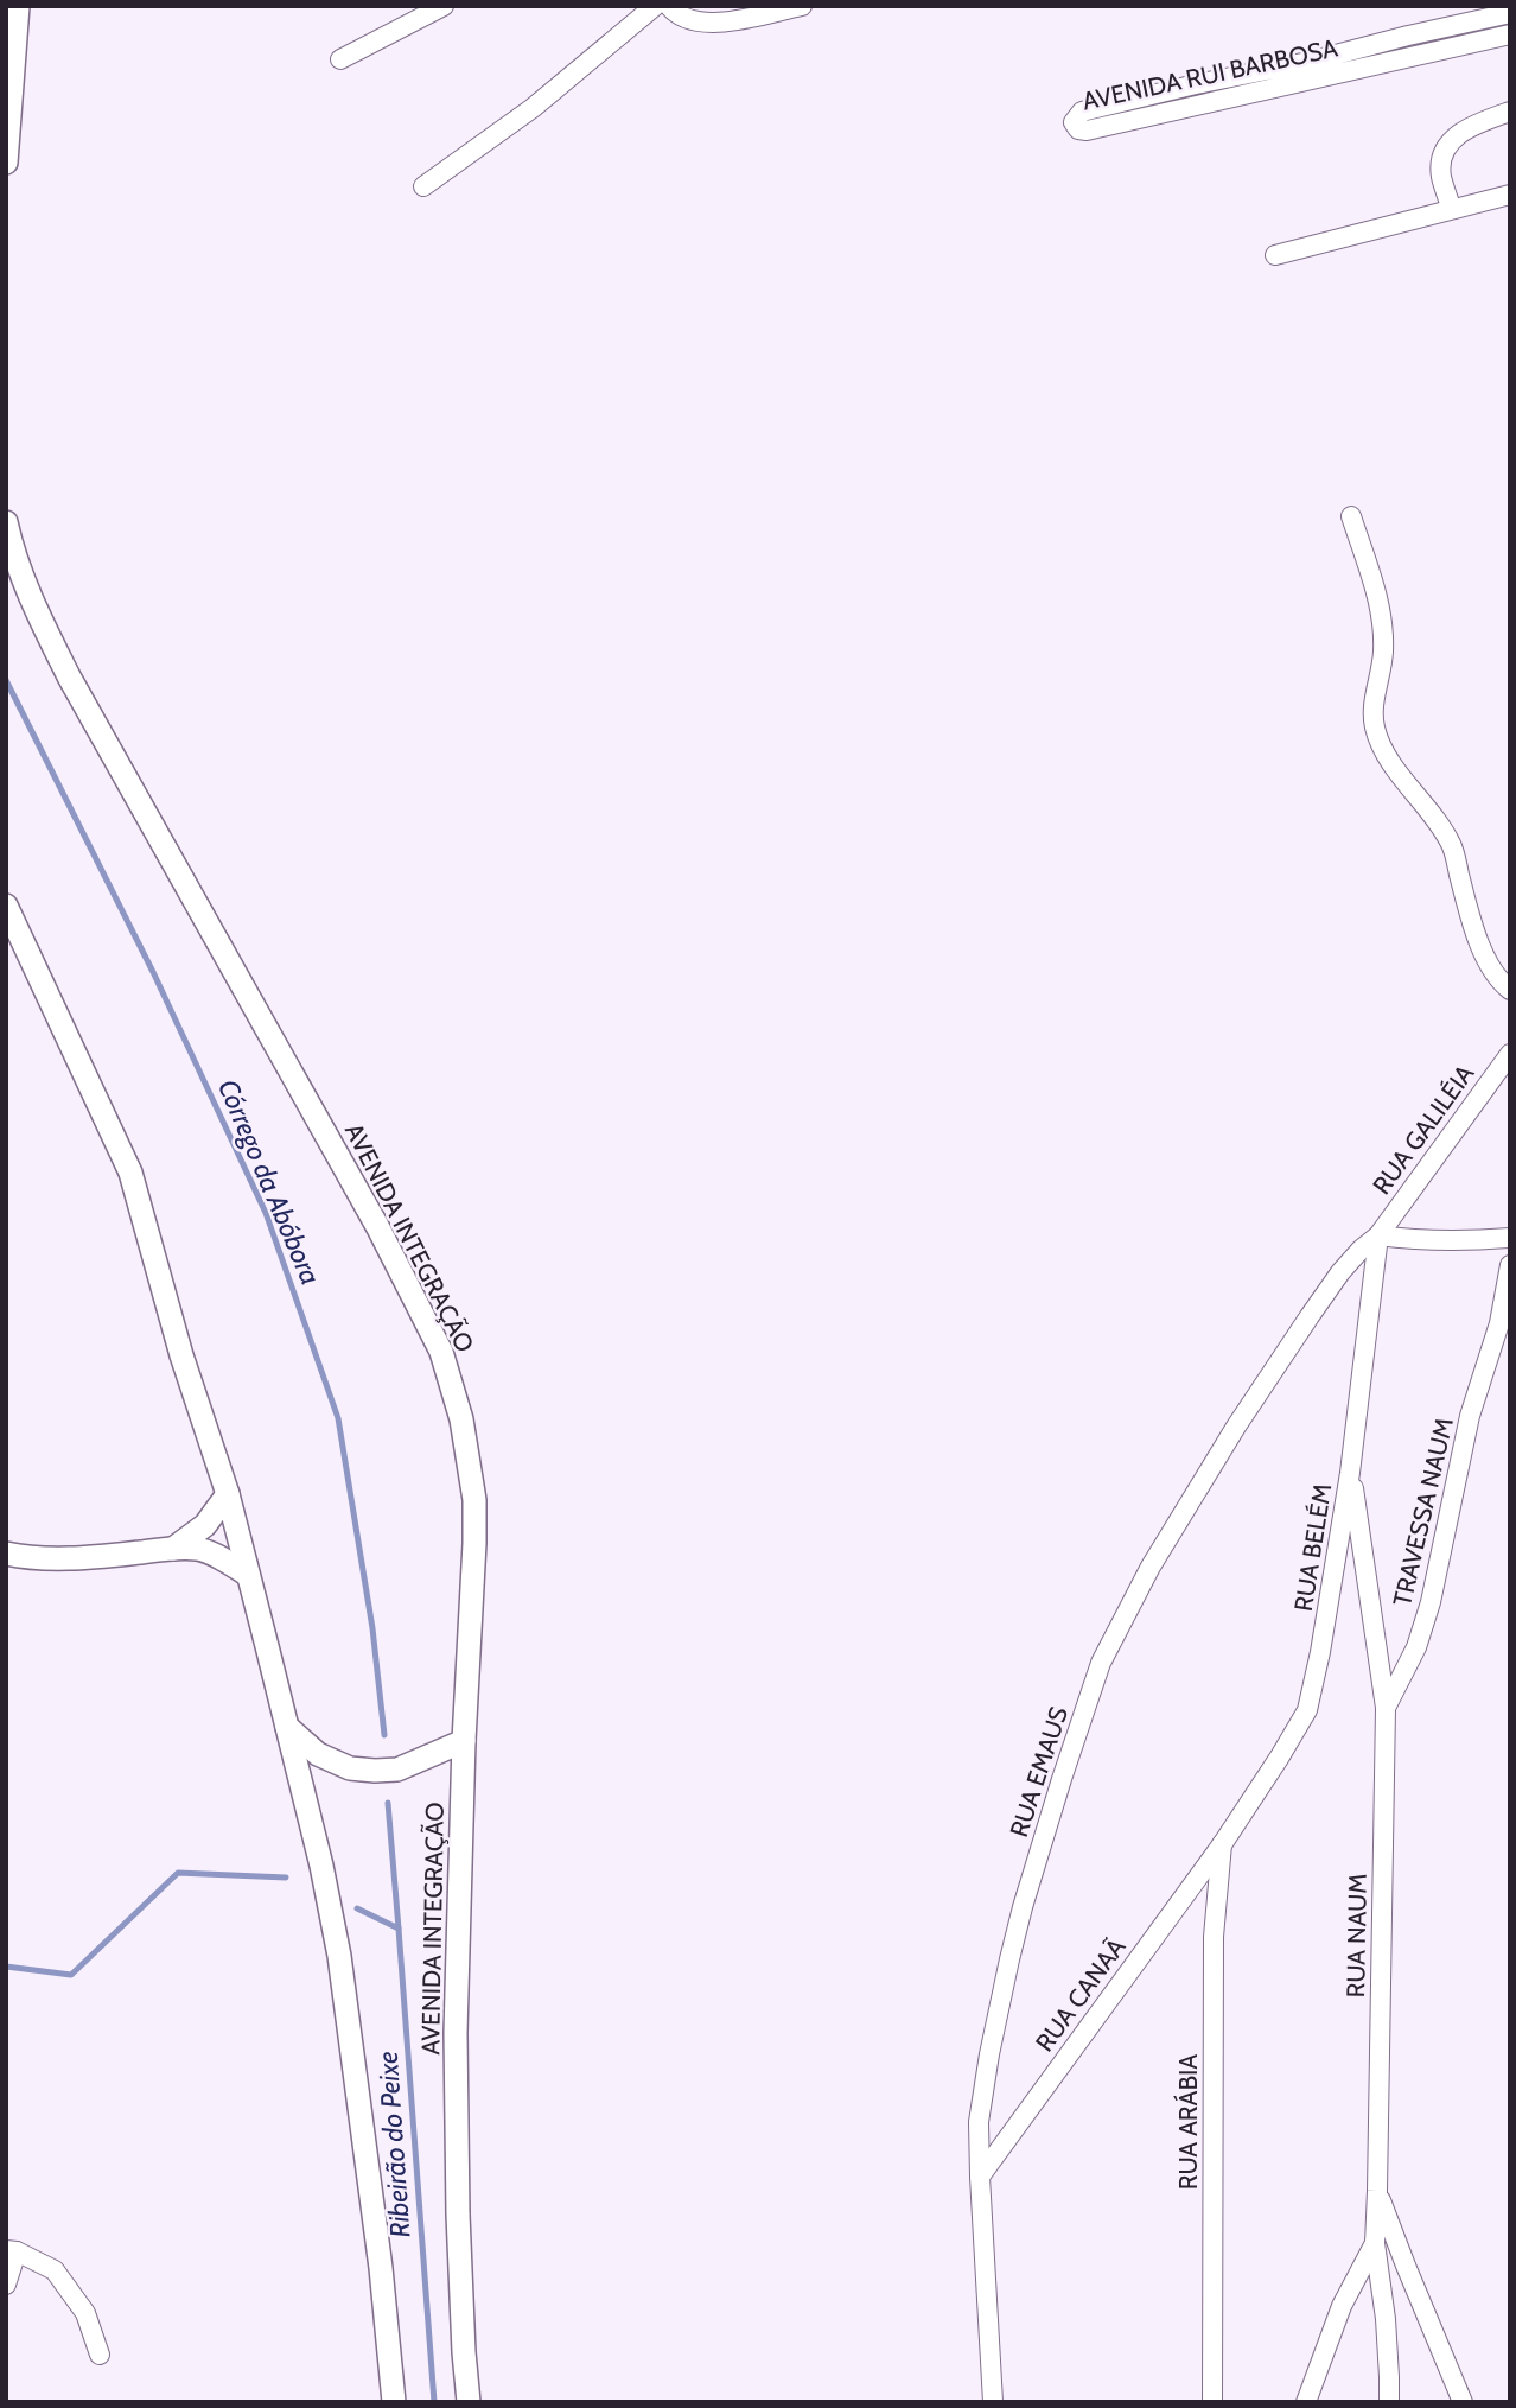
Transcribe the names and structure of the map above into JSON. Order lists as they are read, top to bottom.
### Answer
{
  "streets": {
    "street": [
      "AVENIDA RUI BARBOSA",
      "RUA GALILÉIA",
      "AVENIDA INTEGRAÇÃO",
      "TRAVESSA NAUM",
      "RUA BELÉM",
      "RUA EMAUS",
      "RUA NAUM",
      "RUA CANAÃ",
      "RUA ARÁBIA"
    ]
  },
  "crossings": [
    ["RUA GALILÉIA", "RUA BELÉM"],
    ["RUA GALILÉIA", "RUA EMAUS"],
    ["TRAVESSA NAUM", "RUA NAUM"],
    ["RUA BELÉM", "RUA EMAUS"],
    ["RUA BELÉM", "RUA NAUM"],
    ["RUA BELÉM", "RUA CANAÃ"],
    ["RUA BELÉM", "RUA ARÁBIA"],
    ["RUA EMAUS", "RUA CANAÃ"],
    ["RUA CANAÃ", "RUA ARÁBIA"]
  ],
  "water": ["Córrego da Abóbora", "Ribeirão do Peixe"]
}
